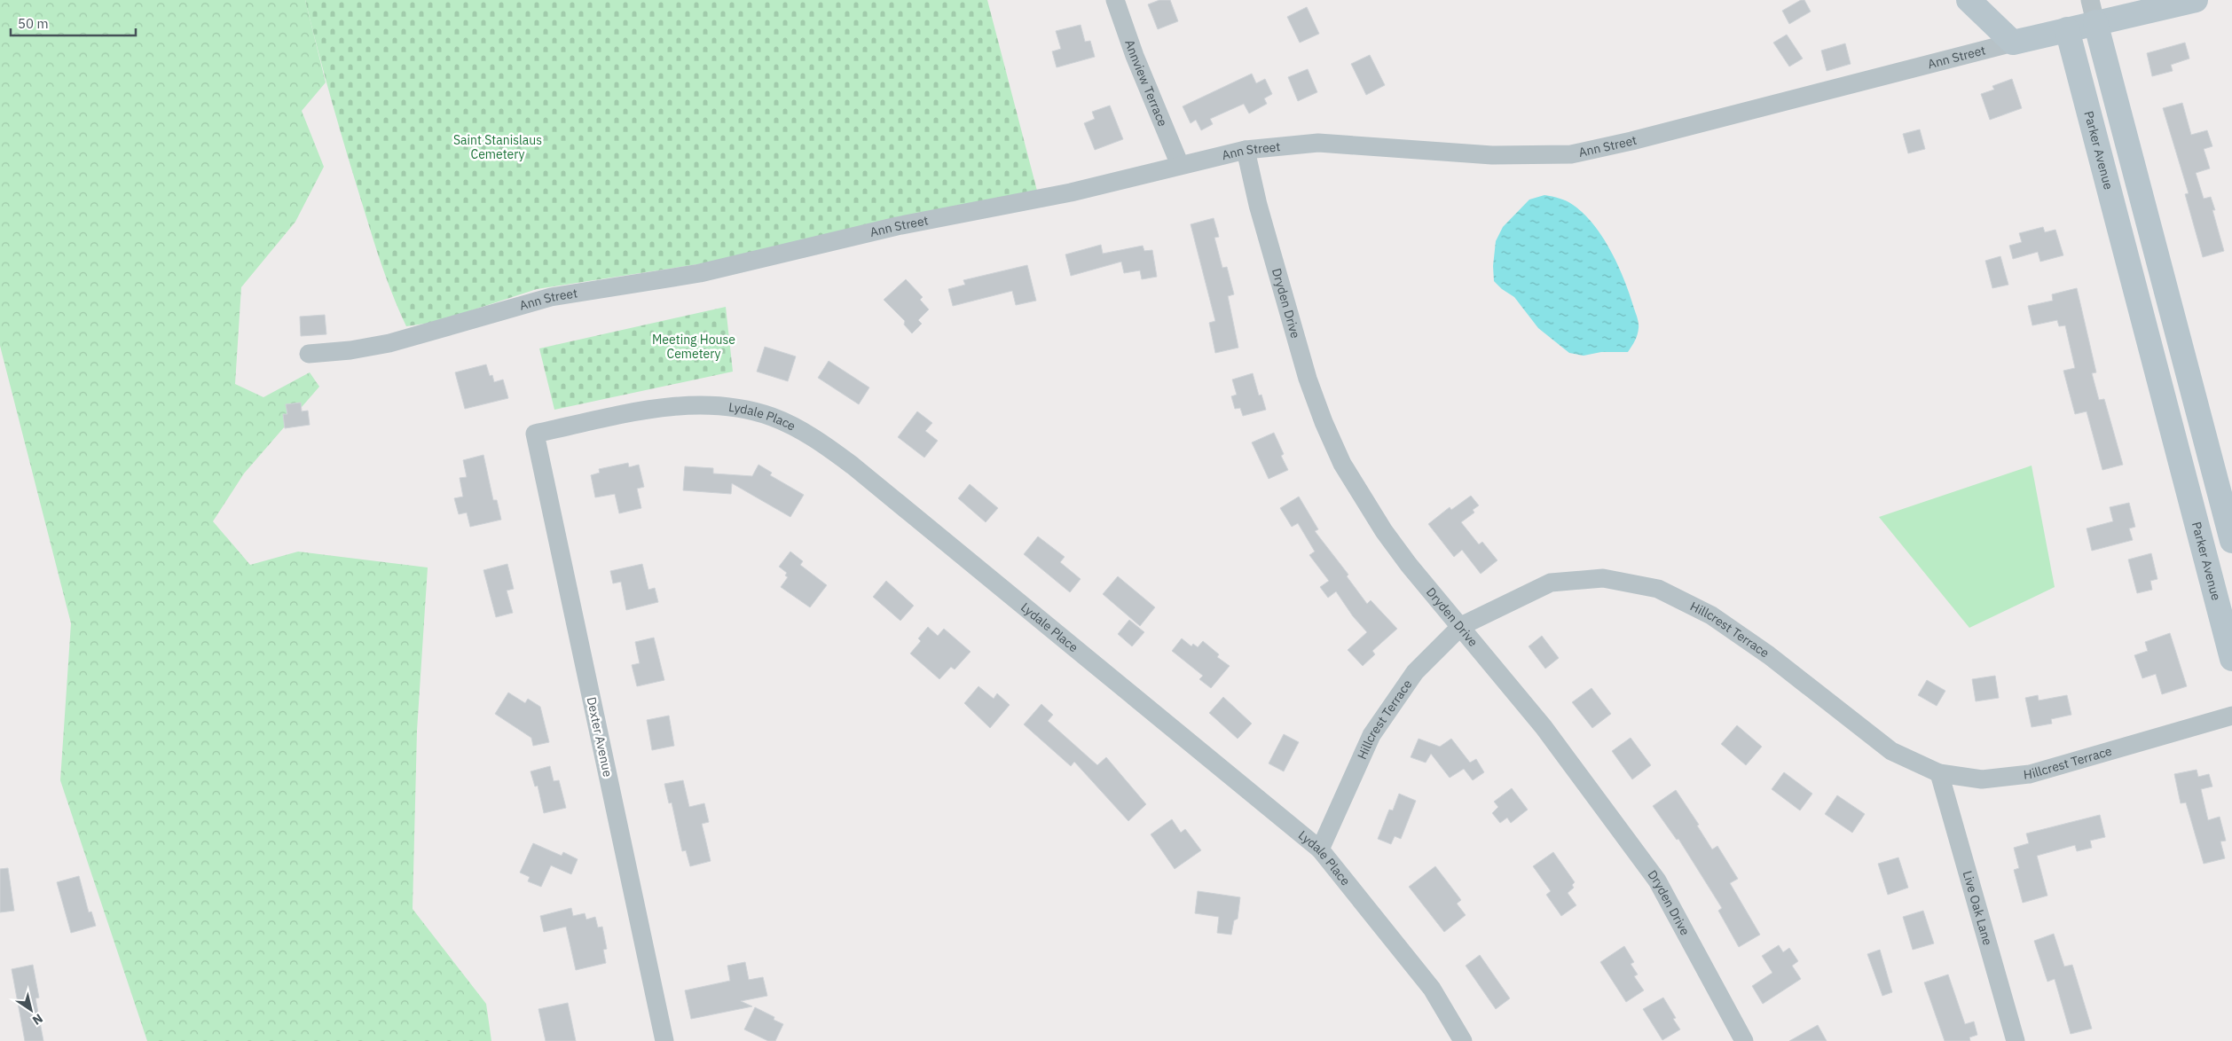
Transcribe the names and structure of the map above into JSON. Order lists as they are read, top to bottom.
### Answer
{
  "streets": {
    "street": [
      "Ann Street",
      "Annview Terrace",
      "Parker Avenue",
      "Dryden Drive",
      "Lydale Place",
      "Hillcrest Terrace",
      "Dexter Avenue",
      "Live Oak Lane"
    ]
  },
  "crossings": [
    ["Ann Street", "Annview Terrace"],
    ["Ann Street", "Parker Avenue"],
    ["Ann Street", "Dryden Drive"],
    ["Dryden Drive", "Hillcrest Terrace"],
    ["Lydale Place", "Hillcrest Terrace"],
    ["Lydale Place", "Dexter Avenue"],
    ["Hillcrest Terrace", "Live Oak Lane"]
  ],
  "parks": ["Saint Stanislaus Cemetery", "Meeting House Cemetery"],
  "scale_bar": "50 m",
  "north": "bottom right"
}
